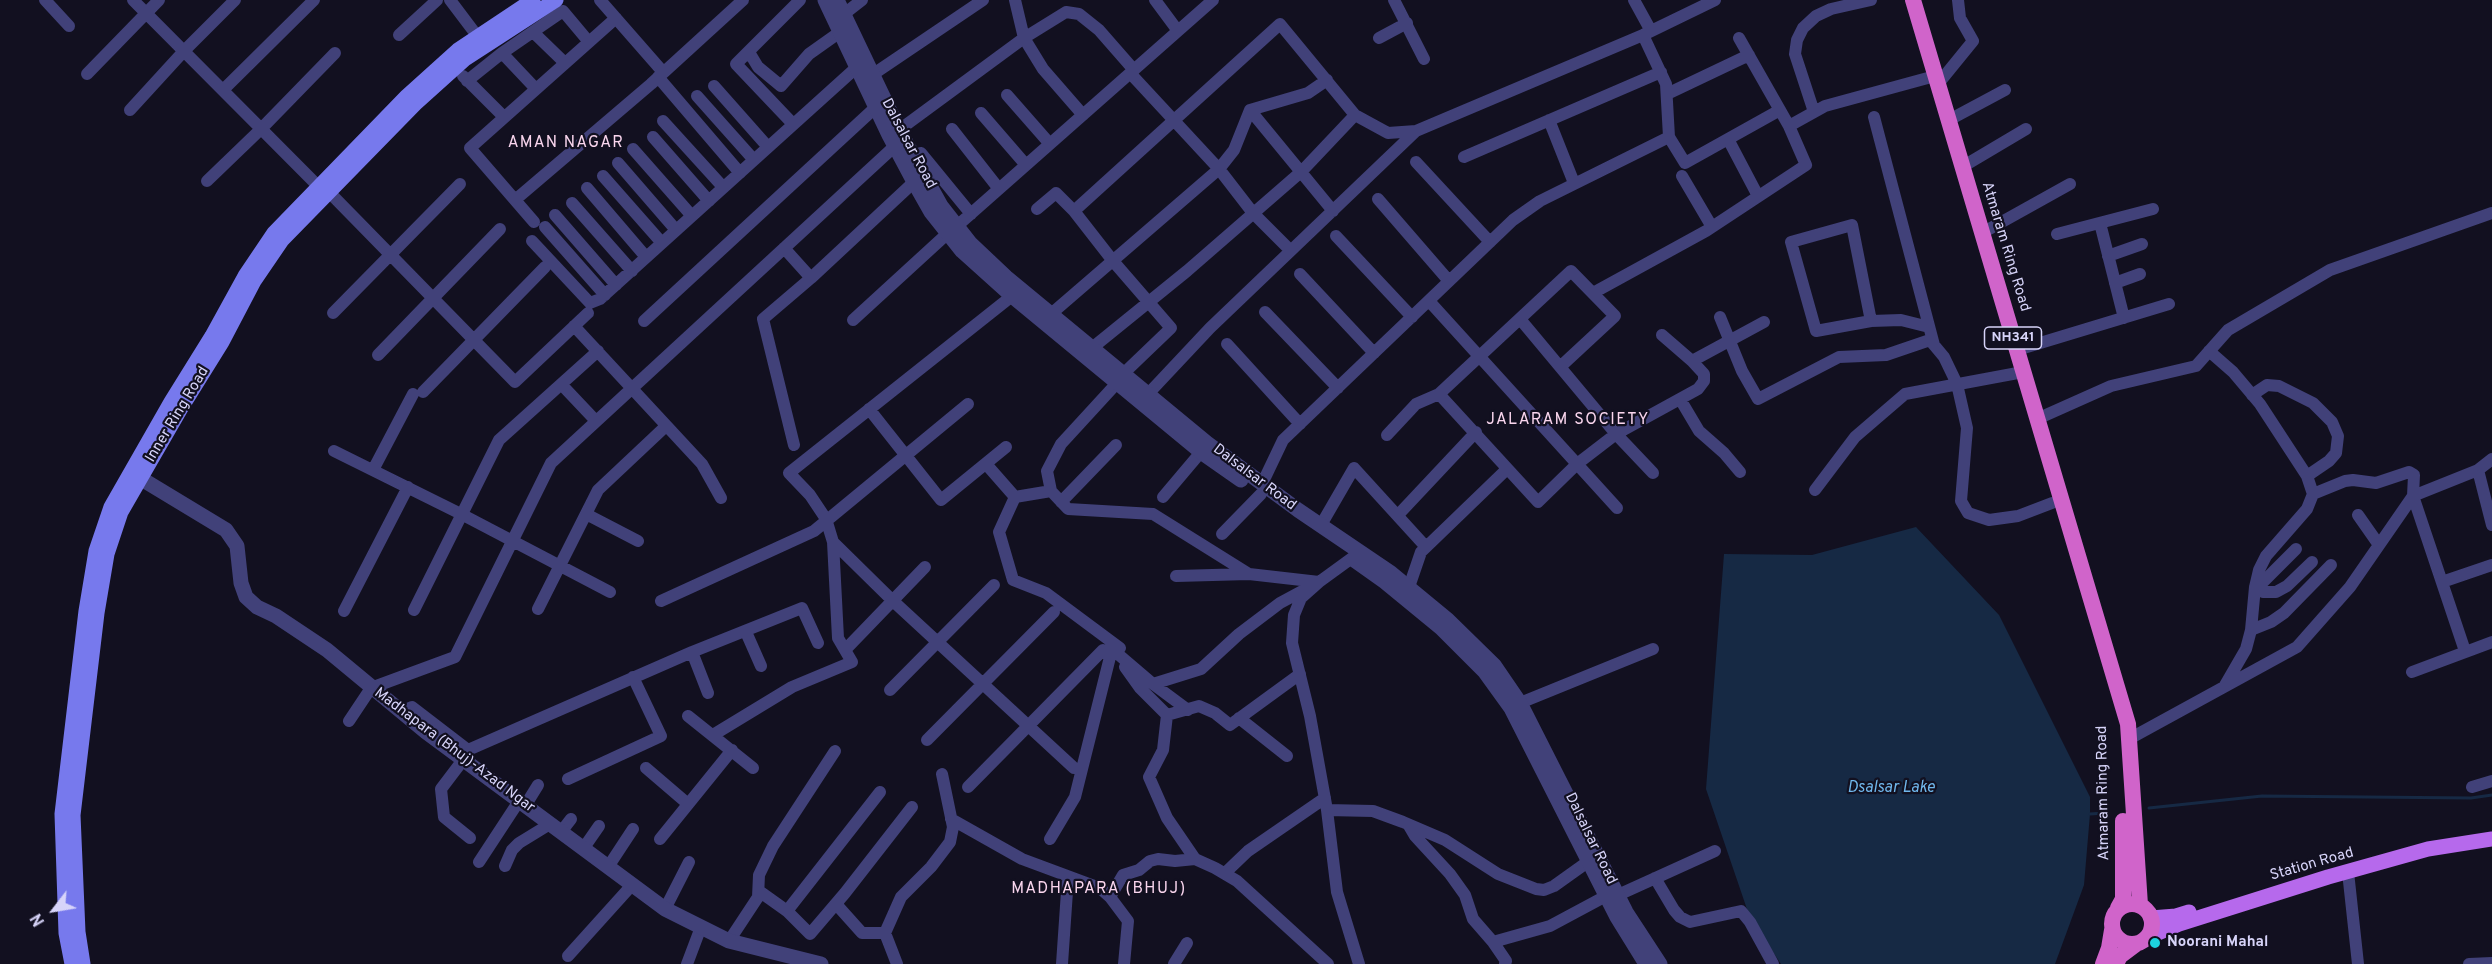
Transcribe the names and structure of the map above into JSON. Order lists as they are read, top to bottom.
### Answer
{
  "streets": {
    "highway": ["Atmaram Ring Road", "NH341"],
    "main road": ["Inner Ring Road", "Station Road"],
    "street": ["Dalsalsar Road", "Madhapara (Bhuj)-Azad Ngar"]
  },
  "crossings": [
    ["Atmaram Ring Road", "NH341"],
    ["Atmaram Ring Road", "Station Road"],
    ["NH341", "Station Road"],
    ["Inner Ring Road", "Madhapara (Bhuj)-Azad Ngar"]
  ],
  "districts": ["AMAN NAGAR", "JALARAM SOCIETY", "MADHAPARA (BHUJ)"],
  "water": ["Dsalsar Lake"],
  "places": ["Noorani Mahal"],
  "north": "bottom left"
}
